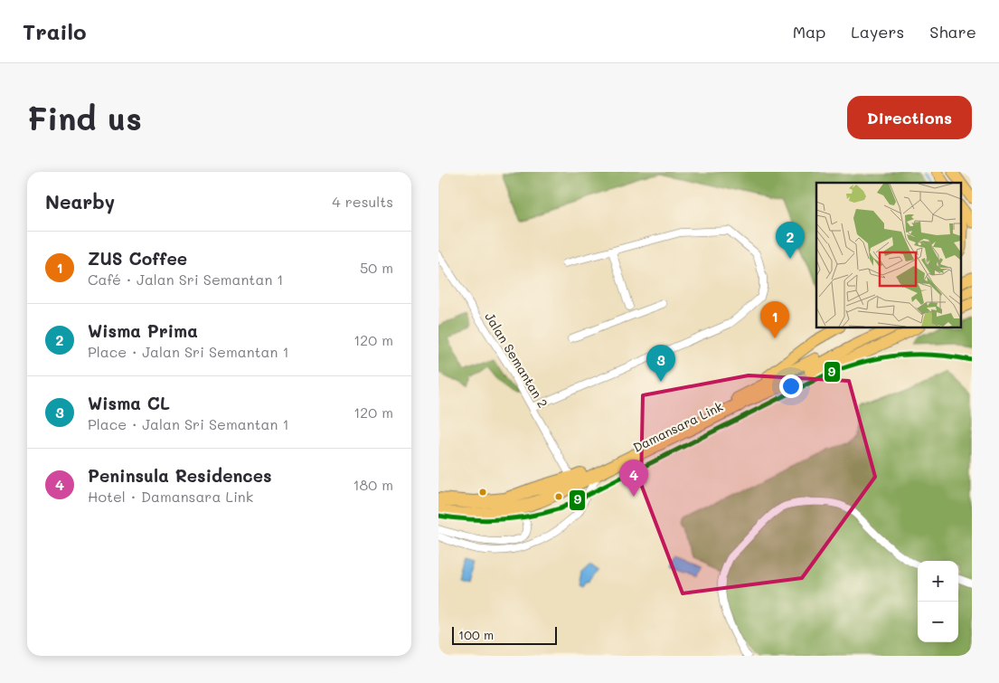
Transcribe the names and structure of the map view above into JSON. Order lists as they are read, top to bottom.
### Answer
{
  "streets": {
    "highway": ["Damansara Link"],
    "street": ["Jalan Semantan 2"]
  },
  "crossings": [
    ["Jalan Semantan 2", "Damansara Link"]
  ],
  "lines": ["transit line 9"],
  "scale_bar": "100 m",
  "page": {
    "header": "Trailo",
    "nav": ["Map", "Layers", "Share"],
    "buttons": "Directions",
    "title": "Find us",
    "heading": ["Nearby", "4 results"],
    "pins": [
      "2",
      "1",
      "3",
      "4"
    ],
    "list": [
      {
        "mark": "1",
        "name": "ZUS Coffee",
        "note": "Café · Jalan Sri Semantan 1",
        "value": "50 m"
      },
      {
        "mark": "2",
        "name": "Wisma Prima",
        "note": "Place · Jalan Sri Semantan 1",
        "value": "120 m"
      },
      {
        "mark": "3",
        "name": "Wisma CL",
        "note": "Place · Jalan Sri Semantan 1",
        "value": "120 m"
      },
      {
        "mark": "4",
        "name": "Peninsula Residences",
        "note": "Hotel · Damansara Link",
        "value": "180 m"
      }
    ],
    "map_buttons": ["+", "−"],
    "scale": "100 m"
  }
}
